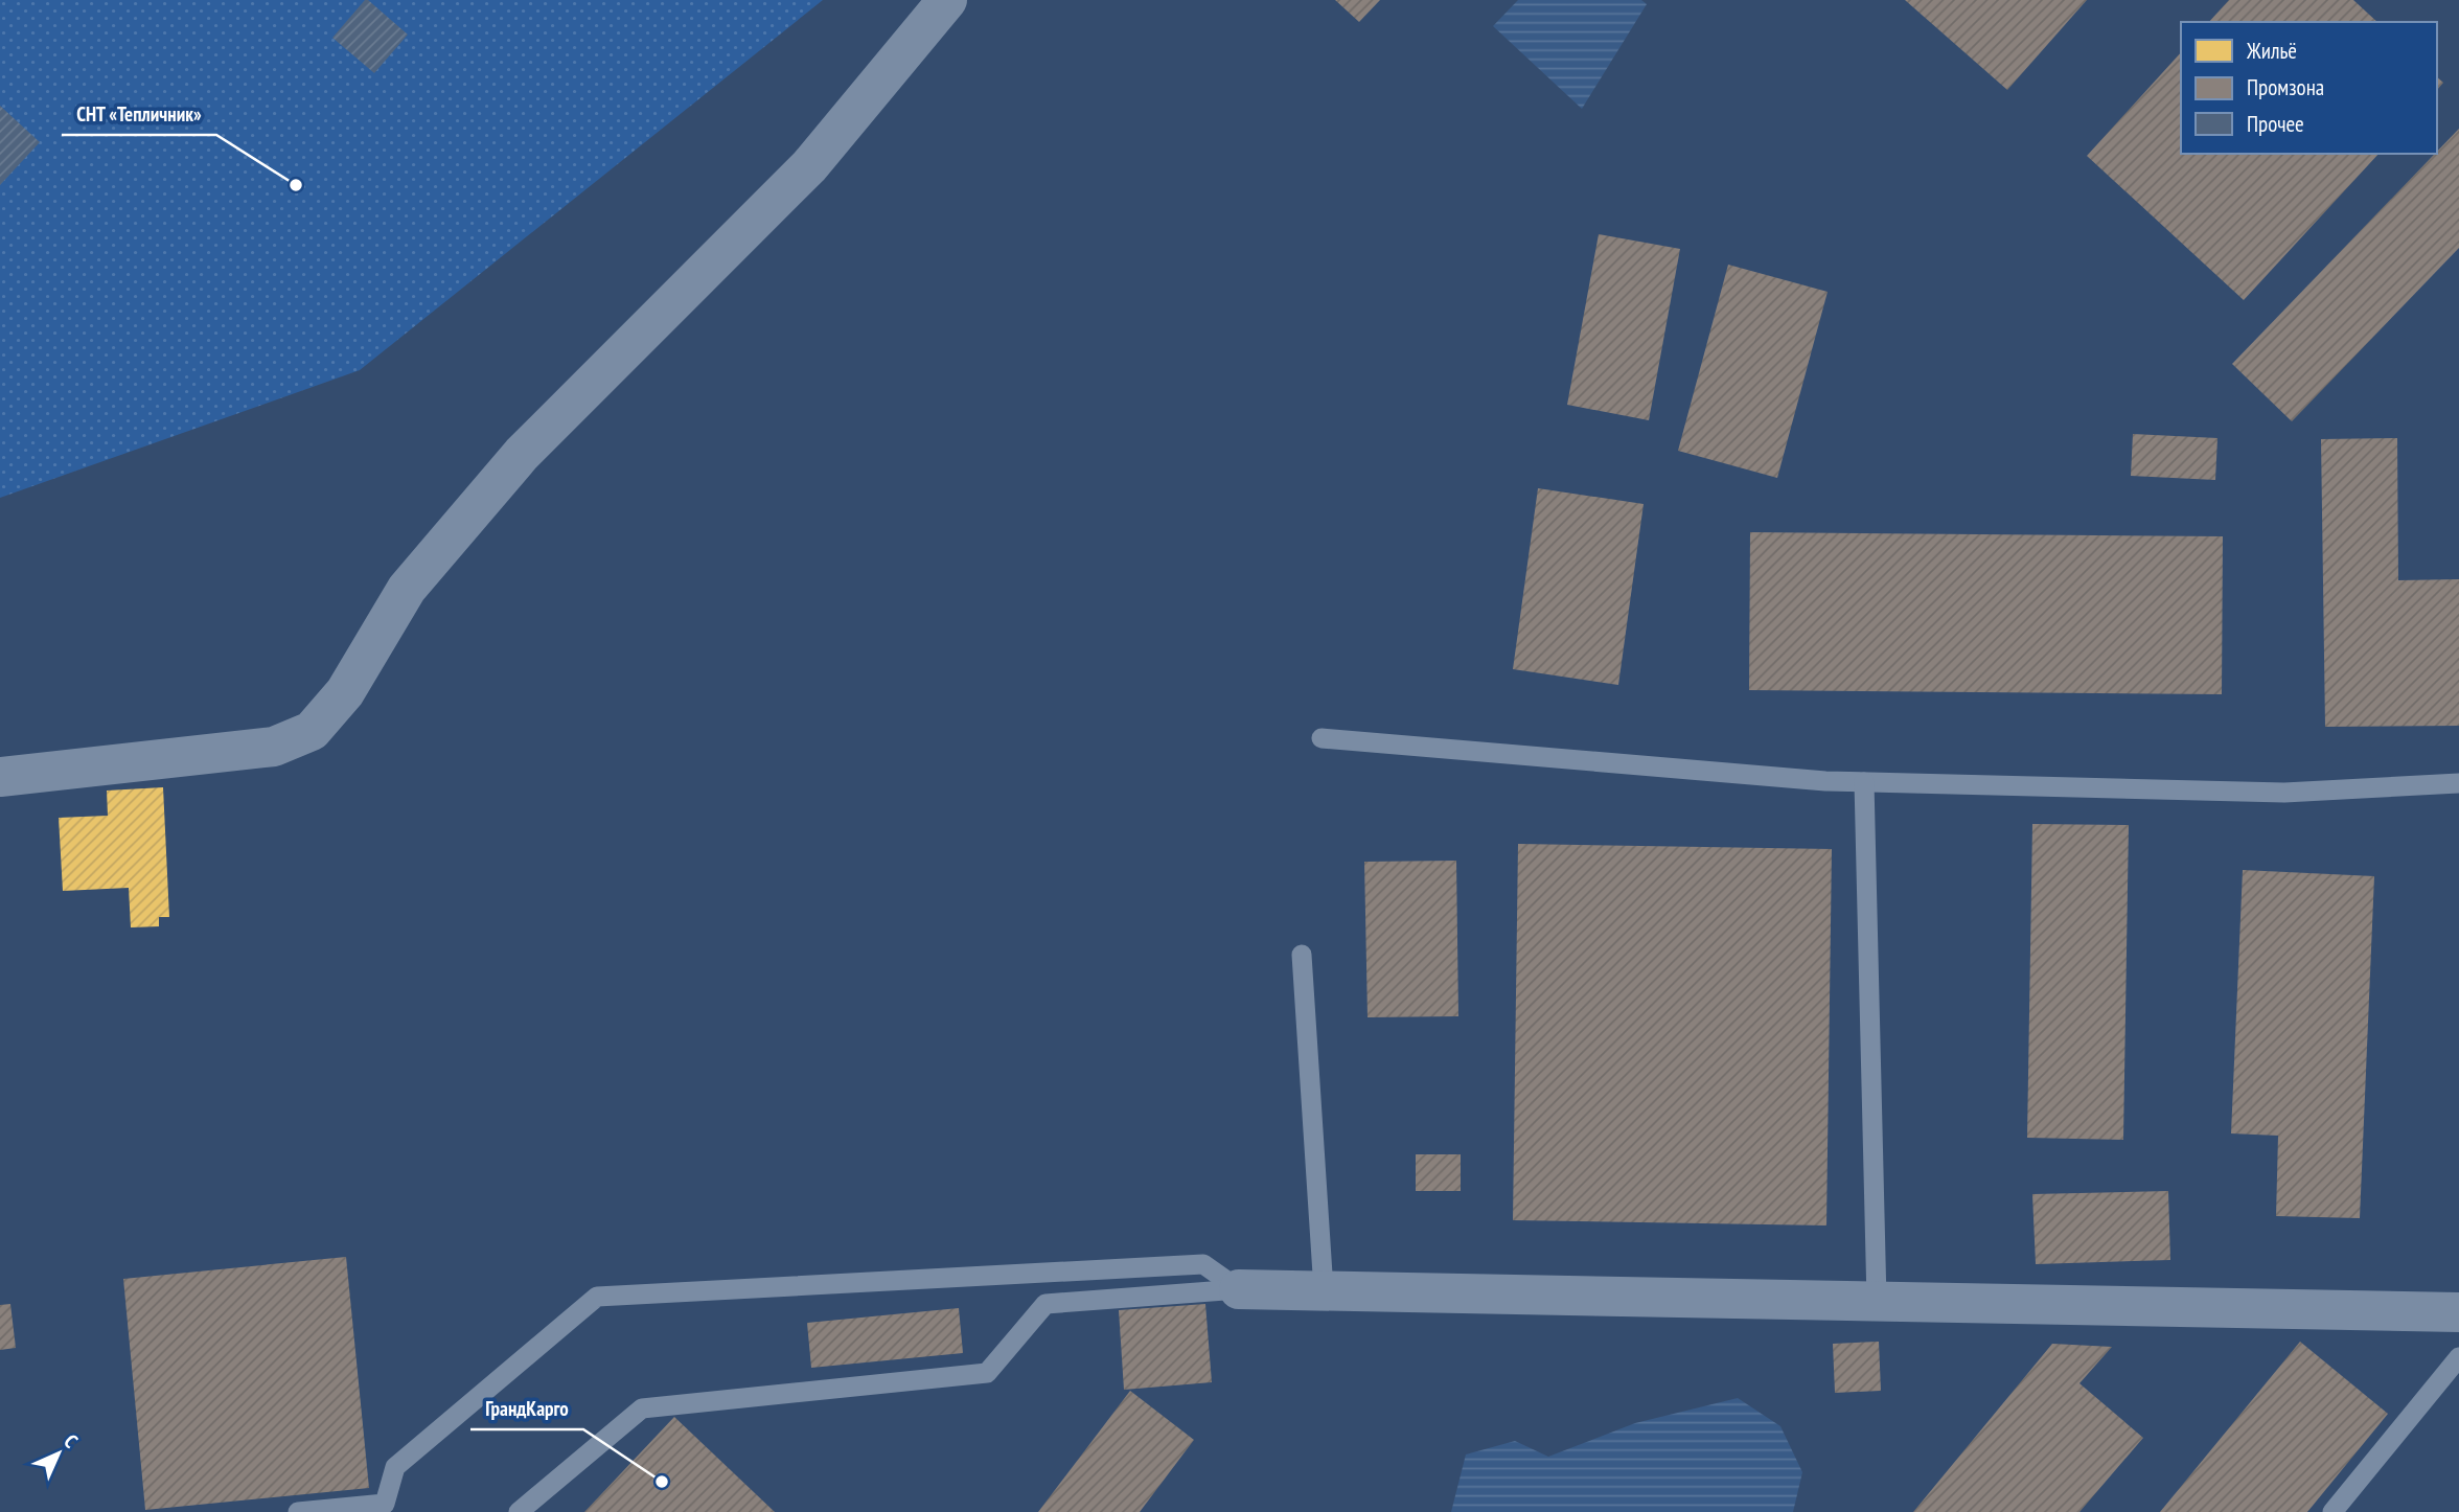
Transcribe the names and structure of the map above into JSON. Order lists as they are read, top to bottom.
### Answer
{
  "places": ["СНТ «Тепличник»", "ГрандКарго"],
  "legend": ["Жильё", "Промзона", "Прочее"],
  "north": "top right"
}
